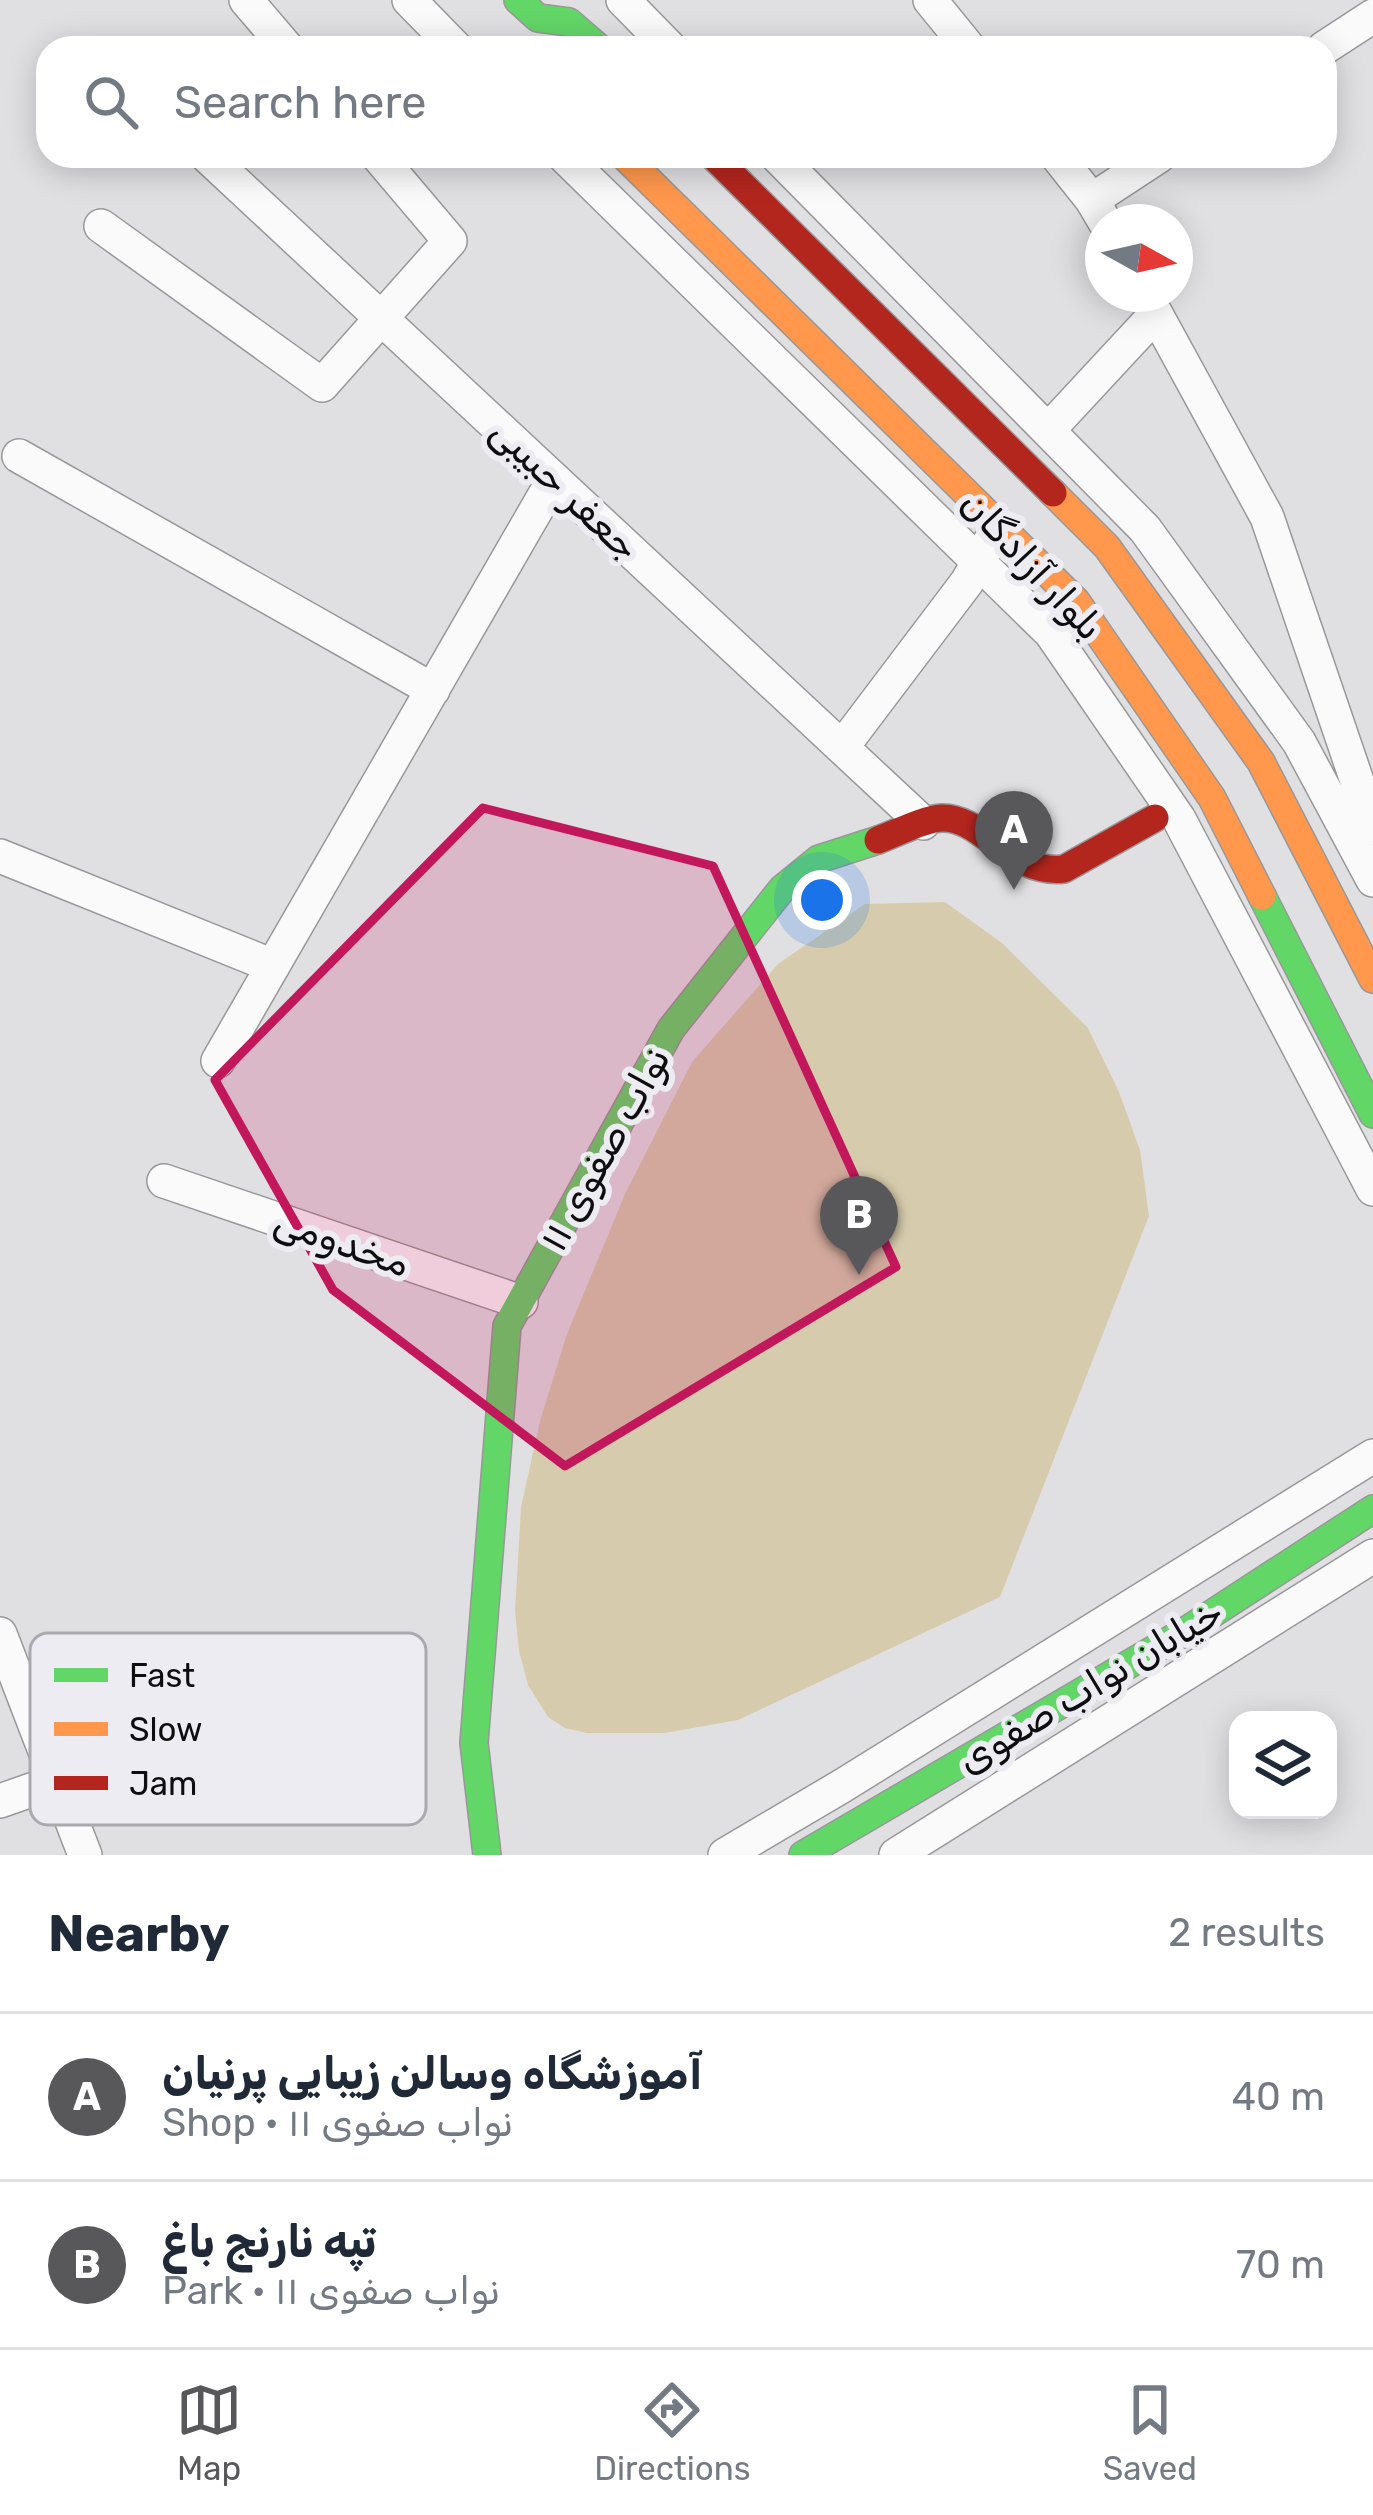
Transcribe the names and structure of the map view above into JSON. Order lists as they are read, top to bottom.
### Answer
{
  "streets": {
    "main road": ["بلوار آزادگان", "نواب صفوی ۱۱", "خیابان نواب صفوی"],
    "street": ["جعفر حبیبی", "مخدومی"]
  },
  "crossings": [
    ["جعفر حبیبی", "نواب صفوی ۱۱"],
    ["نواب صفوی ۱۱", "مخدومی"]
  ],
  "legend": ["Fast", "Slow", "Jam"],
  "north": "right",
  "page": {
    "search": "Search here",
    "pins": ["A", "B"],
    "heading": ["Nearby", "2 results"],
    "list": [
      {
        "mark": "A",
        "name": "آموزشگاه وسالن زیبایی پرنیان",
        "note": "Shop · نواب صفوی ۱۱",
        "value": "40 m"
      },
      {
        "mark": "B",
        "name": "تپه نارنج باغ",
        "note": "Park · نواب صفوی ۱۱",
        "value": "70 m"
      }
    ],
    "nav": ["Map", "Directions", "Saved"]
  }
}
